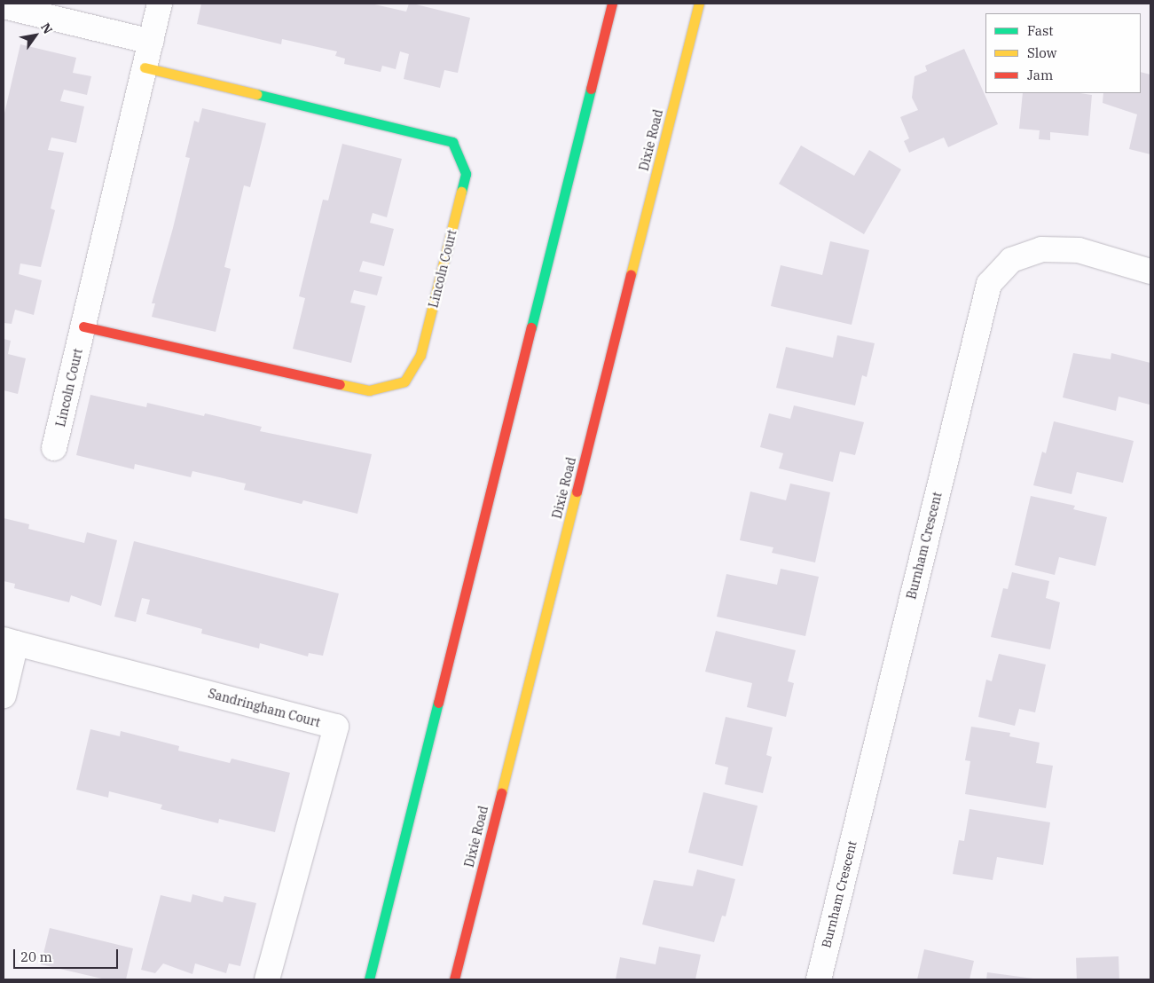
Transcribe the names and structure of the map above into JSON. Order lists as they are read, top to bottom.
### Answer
{
  "streets": {
    "main road": ["Dixie Road", "Lincoln Court"],
    "street": ["Burnham Crescent", "Sandringham Court"]
  },
  "legend": ["Fast", "Slow", "Jam"],
  "scale_bar": "20 m",
  "north": "top right"
}
